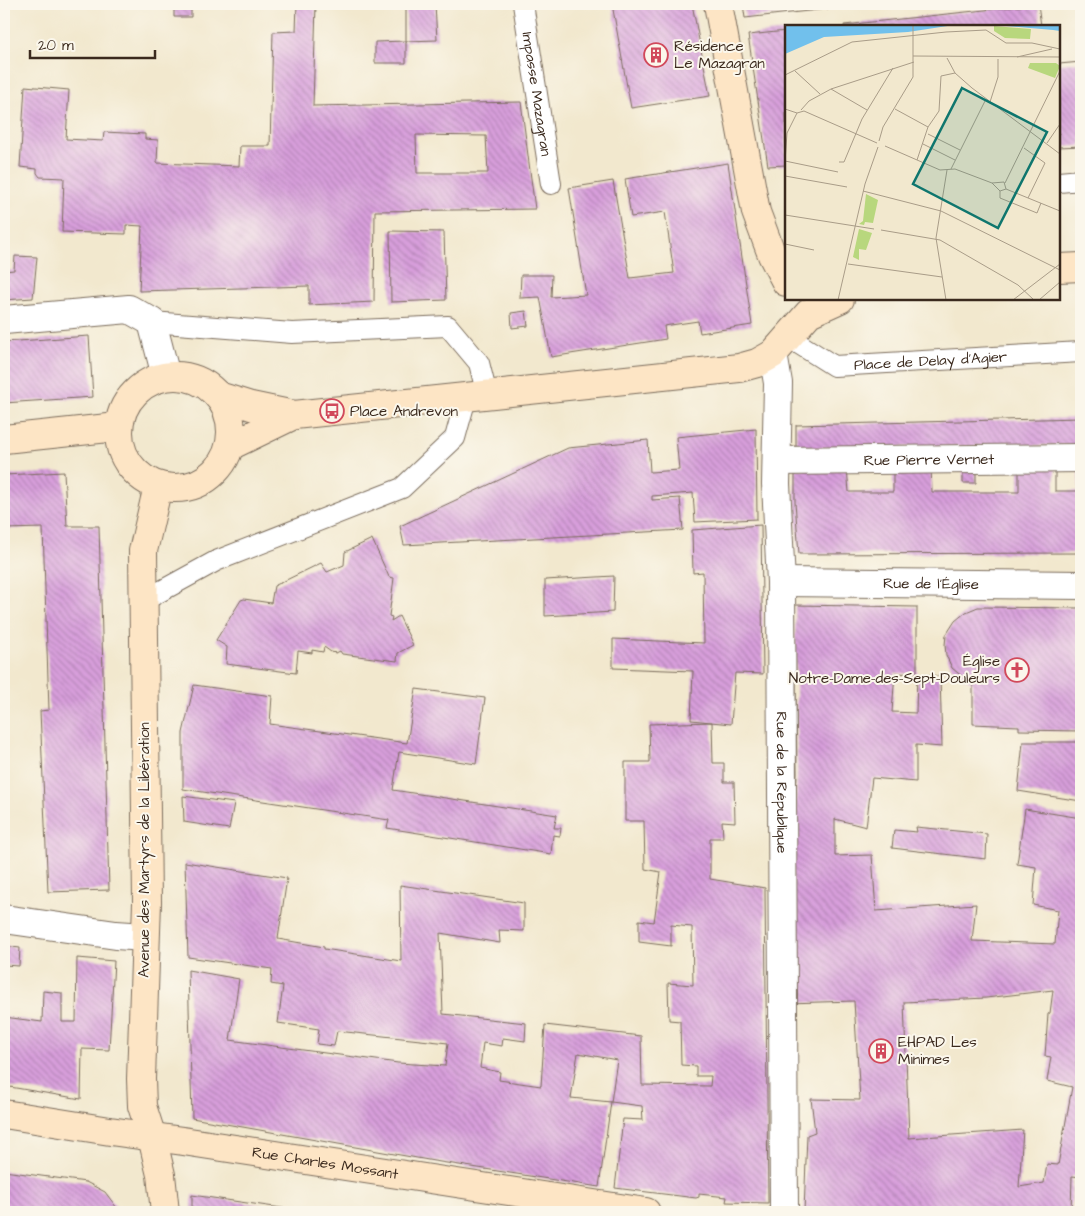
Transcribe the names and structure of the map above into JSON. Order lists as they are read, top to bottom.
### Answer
{
  "streets": {
    "street": [
      "Rue Pierre Vernet",
      "Rue de l'Église",
      "Rue de la République",
      "Avenue des Martyrs de la Libération",
      "Rue Charles Mossant"
    ],
    "lane": ["Impasse Mazagran", "Place de Delay d'Agier"]
  },
  "crossings": [
    ["Place de Delay d'Agier", "Rue de la République"],
    ["Rue Pierre Vernet", "Rue de la République"],
    ["Rue de l'Église", "Rue de la République"],
    ["Avenue des Martyrs de la Libération", "Rue Charles Mossant"]
  ],
  "places": {
    "building": ["Résidence Le Mazagran", "EHPAD Les Minimes"],
    "bus stop": ["Place Andrevon"],
    "church": ["Église Notre-Dame-des-Sept-Douleurs"]
  },
  "scale_bar": "20 m"
}
